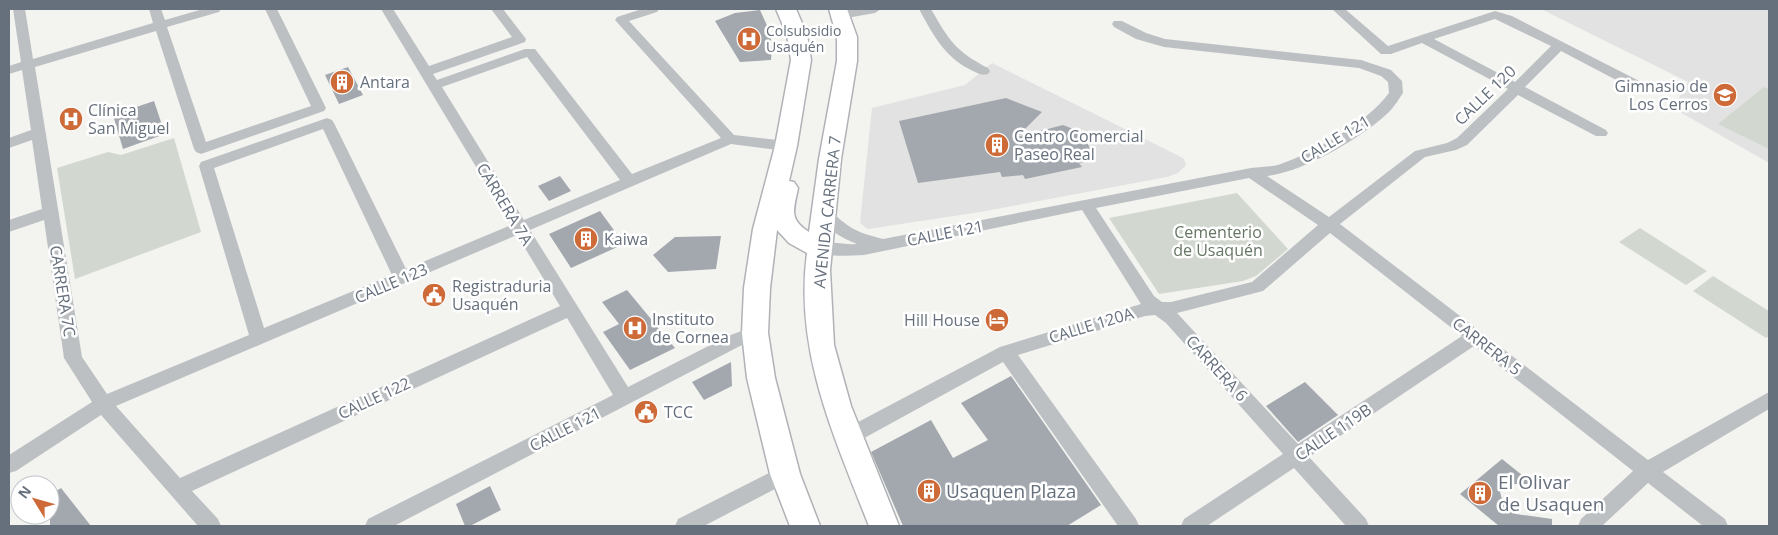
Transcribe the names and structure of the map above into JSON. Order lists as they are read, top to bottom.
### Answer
{
  "streets": {
    "main road": ["AVENIDA CARRERA 7"],
    "street": [
      "CALLE 120",
      "CALLE 121",
      "CARRERA 7A",
      "CALLE 123",
      "CARRERA 7C",
      "CALLE 120A",
      "CARRERA 5",
      "CARRERA 6",
      "CALLE 122",
      "CALLE 119B"
    ]
  },
  "crossings": [
    ["CALLE 120", "CALLE 120A"],
    ["CALLE 120", "CARRERA 5"],
    ["CALLE 121", "CARRERA 7A"],
    ["CALLE 121", "AVENIDA CARRERA 7"],
    ["CALLE 121", "CARRERA 5"],
    ["CALLE 121", "CARRERA 6"],
    ["CARRERA 7A", "CALLE 123"],
    ["CARRERA 7A", "CALLE 122"],
    ["AVENIDA CARRERA 7", "CALLE 120A"],
    ["CALLE 123", "CARRERA 7C"],
    ["CARRERA 7C", "CALLE 122"],
    ["CALLE 120A", "CARRERA 5"],
    ["CALLE 120A", "CARRERA 6"],
    ["CARRERA 5", "CALLE 119B"],
    ["CARRERA 6", "CALLE 119B"]
  ],
  "parks": ["Cementerio de Usaquén"],
  "places": {
    "hospital": ["Colsubsidio Usaquén", "Clínica San Miguel", "Instituto de Cornea"],
    "building": [
      "Antara",
      "Centro Comercial Paseo Real",
      "Kaiwa",
      "Usaquen Plaza",
      "El Olivar de Usaquen"
    ],
    "school or university": ["Gimnasio de Los Cerros"],
    "public building": ["Registraduria Usaquén", "TCC"],
    "hotel": ["Hill House"]
  },
  "north": "top left"
}
